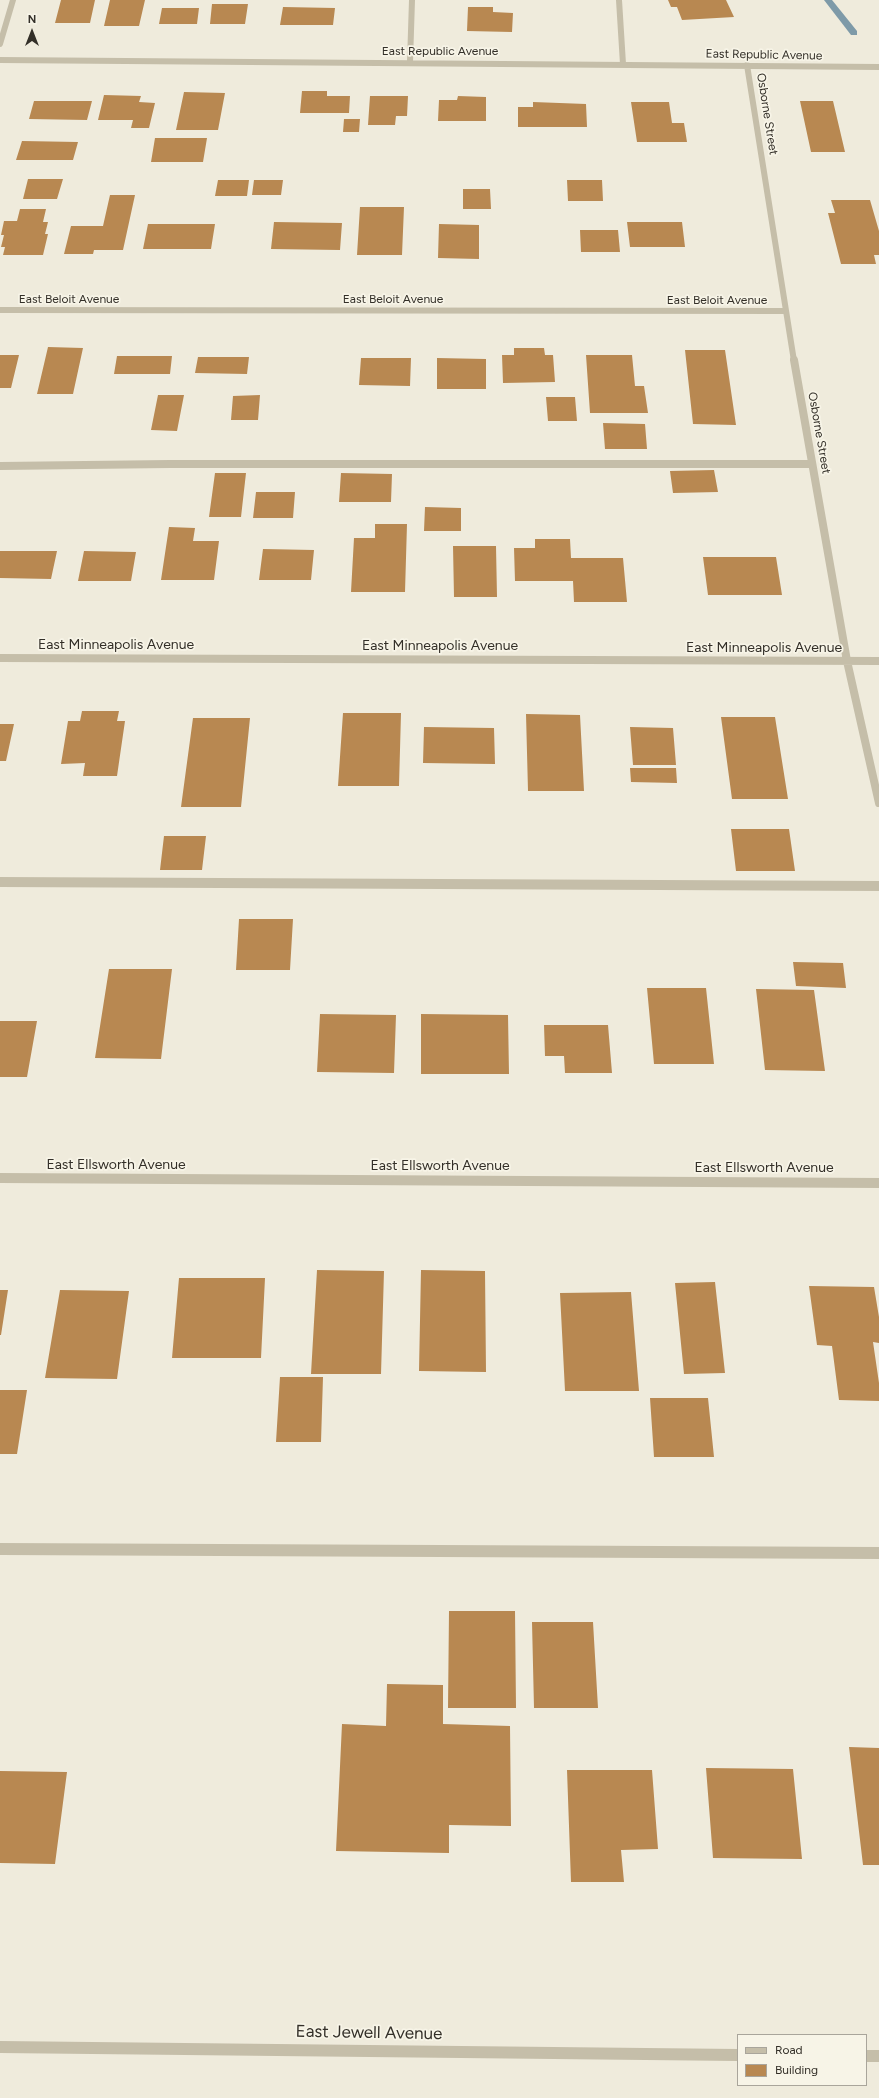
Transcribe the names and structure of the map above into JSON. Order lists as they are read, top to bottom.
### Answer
{
  "streets": {
    "street": [
      "East Republic Avenue",
      "Osborne Street",
      "East Beloit Avenue",
      "East Minneapolis Avenue",
      "East Ellsworth Avenue",
      "East Jewell Avenue"
    ]
  },
  "crossings": [
    ["East Republic Avenue", "Osborne Street"],
    ["Osborne Street", "East Beloit Avenue"],
    ["Osborne Street", "East Minneapolis Avenue"]
  ],
  "legend": ["Road", "Building"],
  "north": "top"
}
